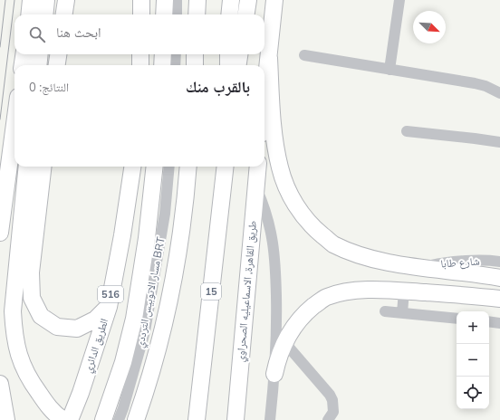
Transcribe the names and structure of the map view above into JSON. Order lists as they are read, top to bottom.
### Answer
{
  "streets": {
    "highway": [
      "15",
      "طريق القاهرة, الاسماعيليه الصحراوي",
      "516",
      "الطريق الدائري"
    ],
    "street": ["شارع طابا", "مسار الاتوبيس الترددي BRT"]
  },
  "north": "bottom right",
  "page": {
    "search": "ابحث هنا",
    "heading": ["بالقرب منك", "النتائج: 0"],
    "map_buttons": ["+", "−"]
  }
}
